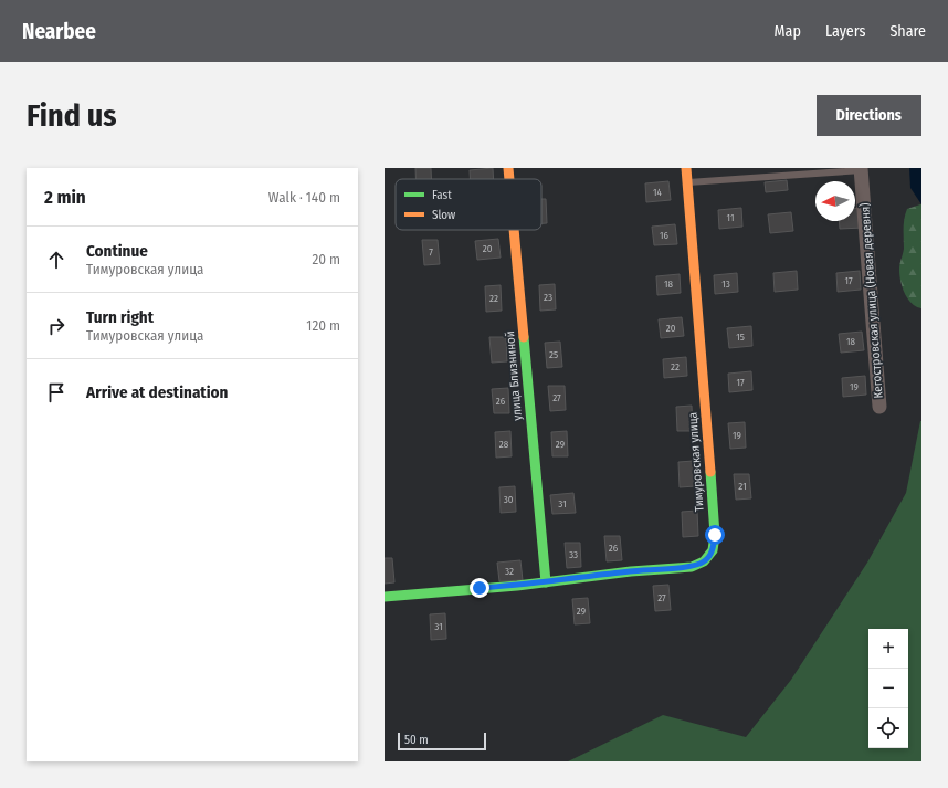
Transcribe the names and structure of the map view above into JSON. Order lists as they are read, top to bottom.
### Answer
{
  "streets": {
    "street": ["Кегостровская улица (Новая деревня)", "улица Близниной", "Тимуровская улица"]
  },
  "crossings": [
    ["улица Близниной", "Тимуровская улица"]
  ],
  "house_numbers": [
    "14",
    "11",
    "16",
    "20",
    "7",
    "17",
    "18",
    "13",
    "23",
    "22",
    "20",
    "15",
    "18",
    "25",
    "22",
    "17",
    "19",
    "27",
    "26",
    "19",
    "28",
    "29",
    "21",
    "30",
    "31",
    "26",
    "33",
    "32",
    "27",
    "29",
    "31"
  ],
  "legend": ["Fast", "Slow"],
  "scale_bar": "50 m",
  "north": "left",
  "page": {
    "header": "Nearbee",
    "nav": ["Map", "Layers", "Share"],
    "buttons": "Directions",
    "title": "Find us",
    "heading": ["2 min", "Walk · 140 m"],
    "list": [
      ["Continue", "Тимуровская улица", "20 m"],
      ["Turn right", "Тимуровская улица", "120 m"],
      "Arrive at destination"
    ],
    "map_buttons": ["+", "−"],
    "scale": "50 m"
  }
}
